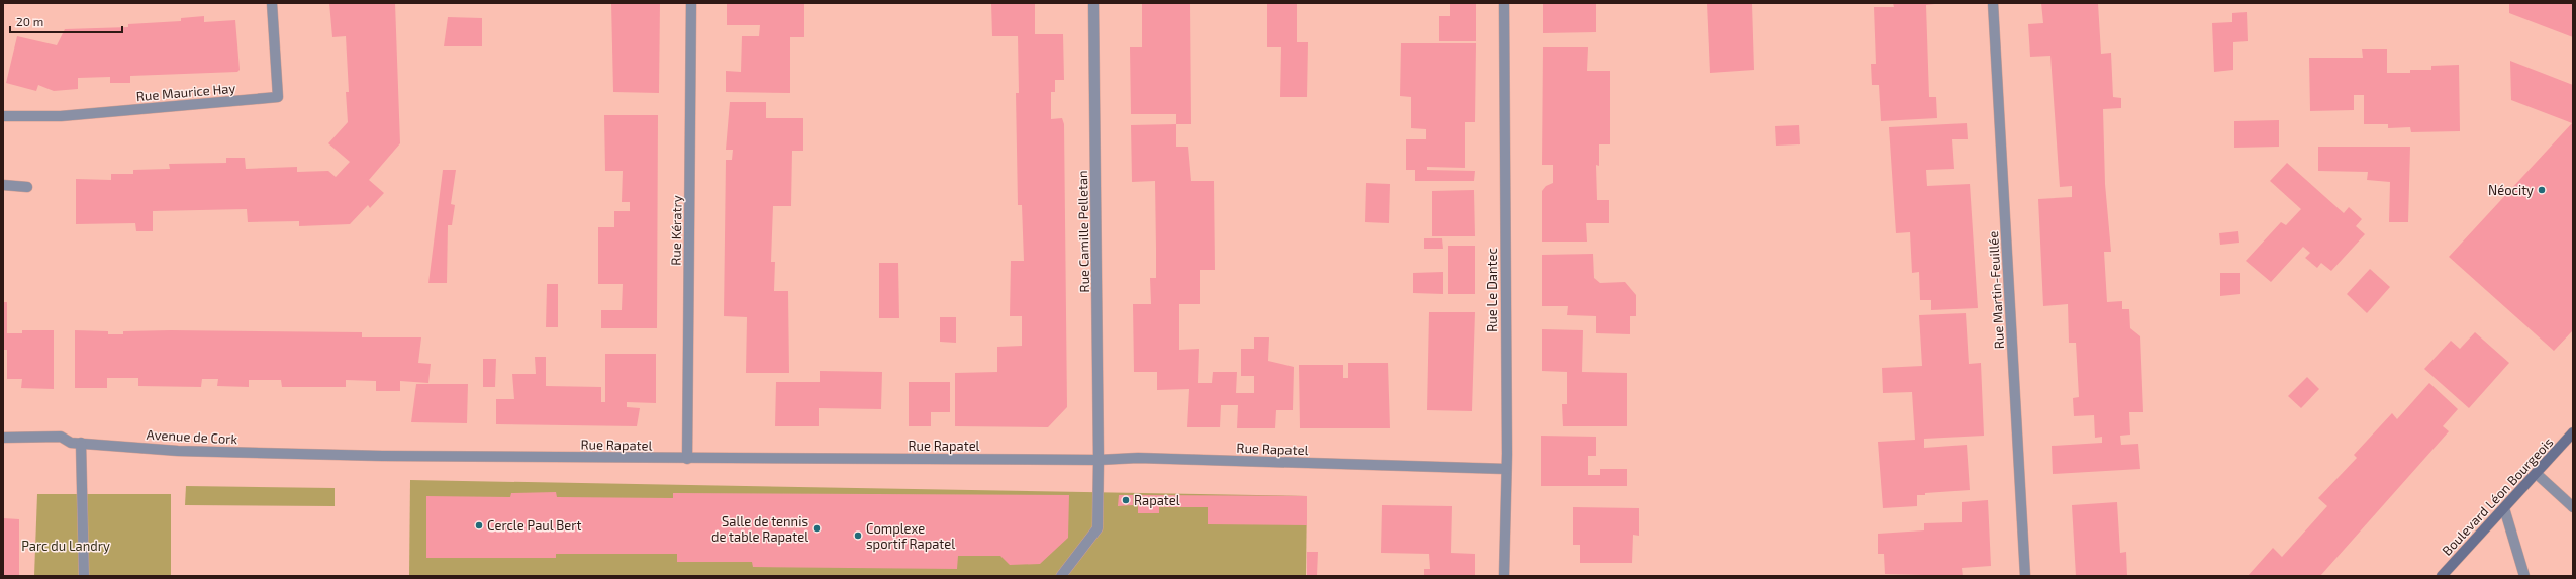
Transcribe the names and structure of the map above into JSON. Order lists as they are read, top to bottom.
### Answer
{
  "streets": {
    "main road": ["Boulevard Léon Bourgeois"],
    "street": [
      "Rue Maurice Hay",
      "Rue Kératry",
      "Rue Camille Pelletan",
      "Rue Le Dantec",
      "Rue Martin-Feuillée",
      "Avenue de Cork",
      "Rue Rapatel"
    ]
  },
  "crossings": [
    ["Rue Kératry", "Rue Rapatel"],
    ["Rue Camille Pelletan", "Rue Rapatel"],
    ["Rue Le Dantec", "Rue Rapatel"],
    ["Avenue de Cork", "Rue Rapatel"]
  ],
  "parks": ["Parc du Landry"],
  "places": [
    "Néocity",
    "Rapatel",
    "Cercle Paul Bert",
    "Salle de tennis de table Rapatel",
    "Complexe sportif Rapatel"
  ],
  "scale_bar": "20 m"
}
